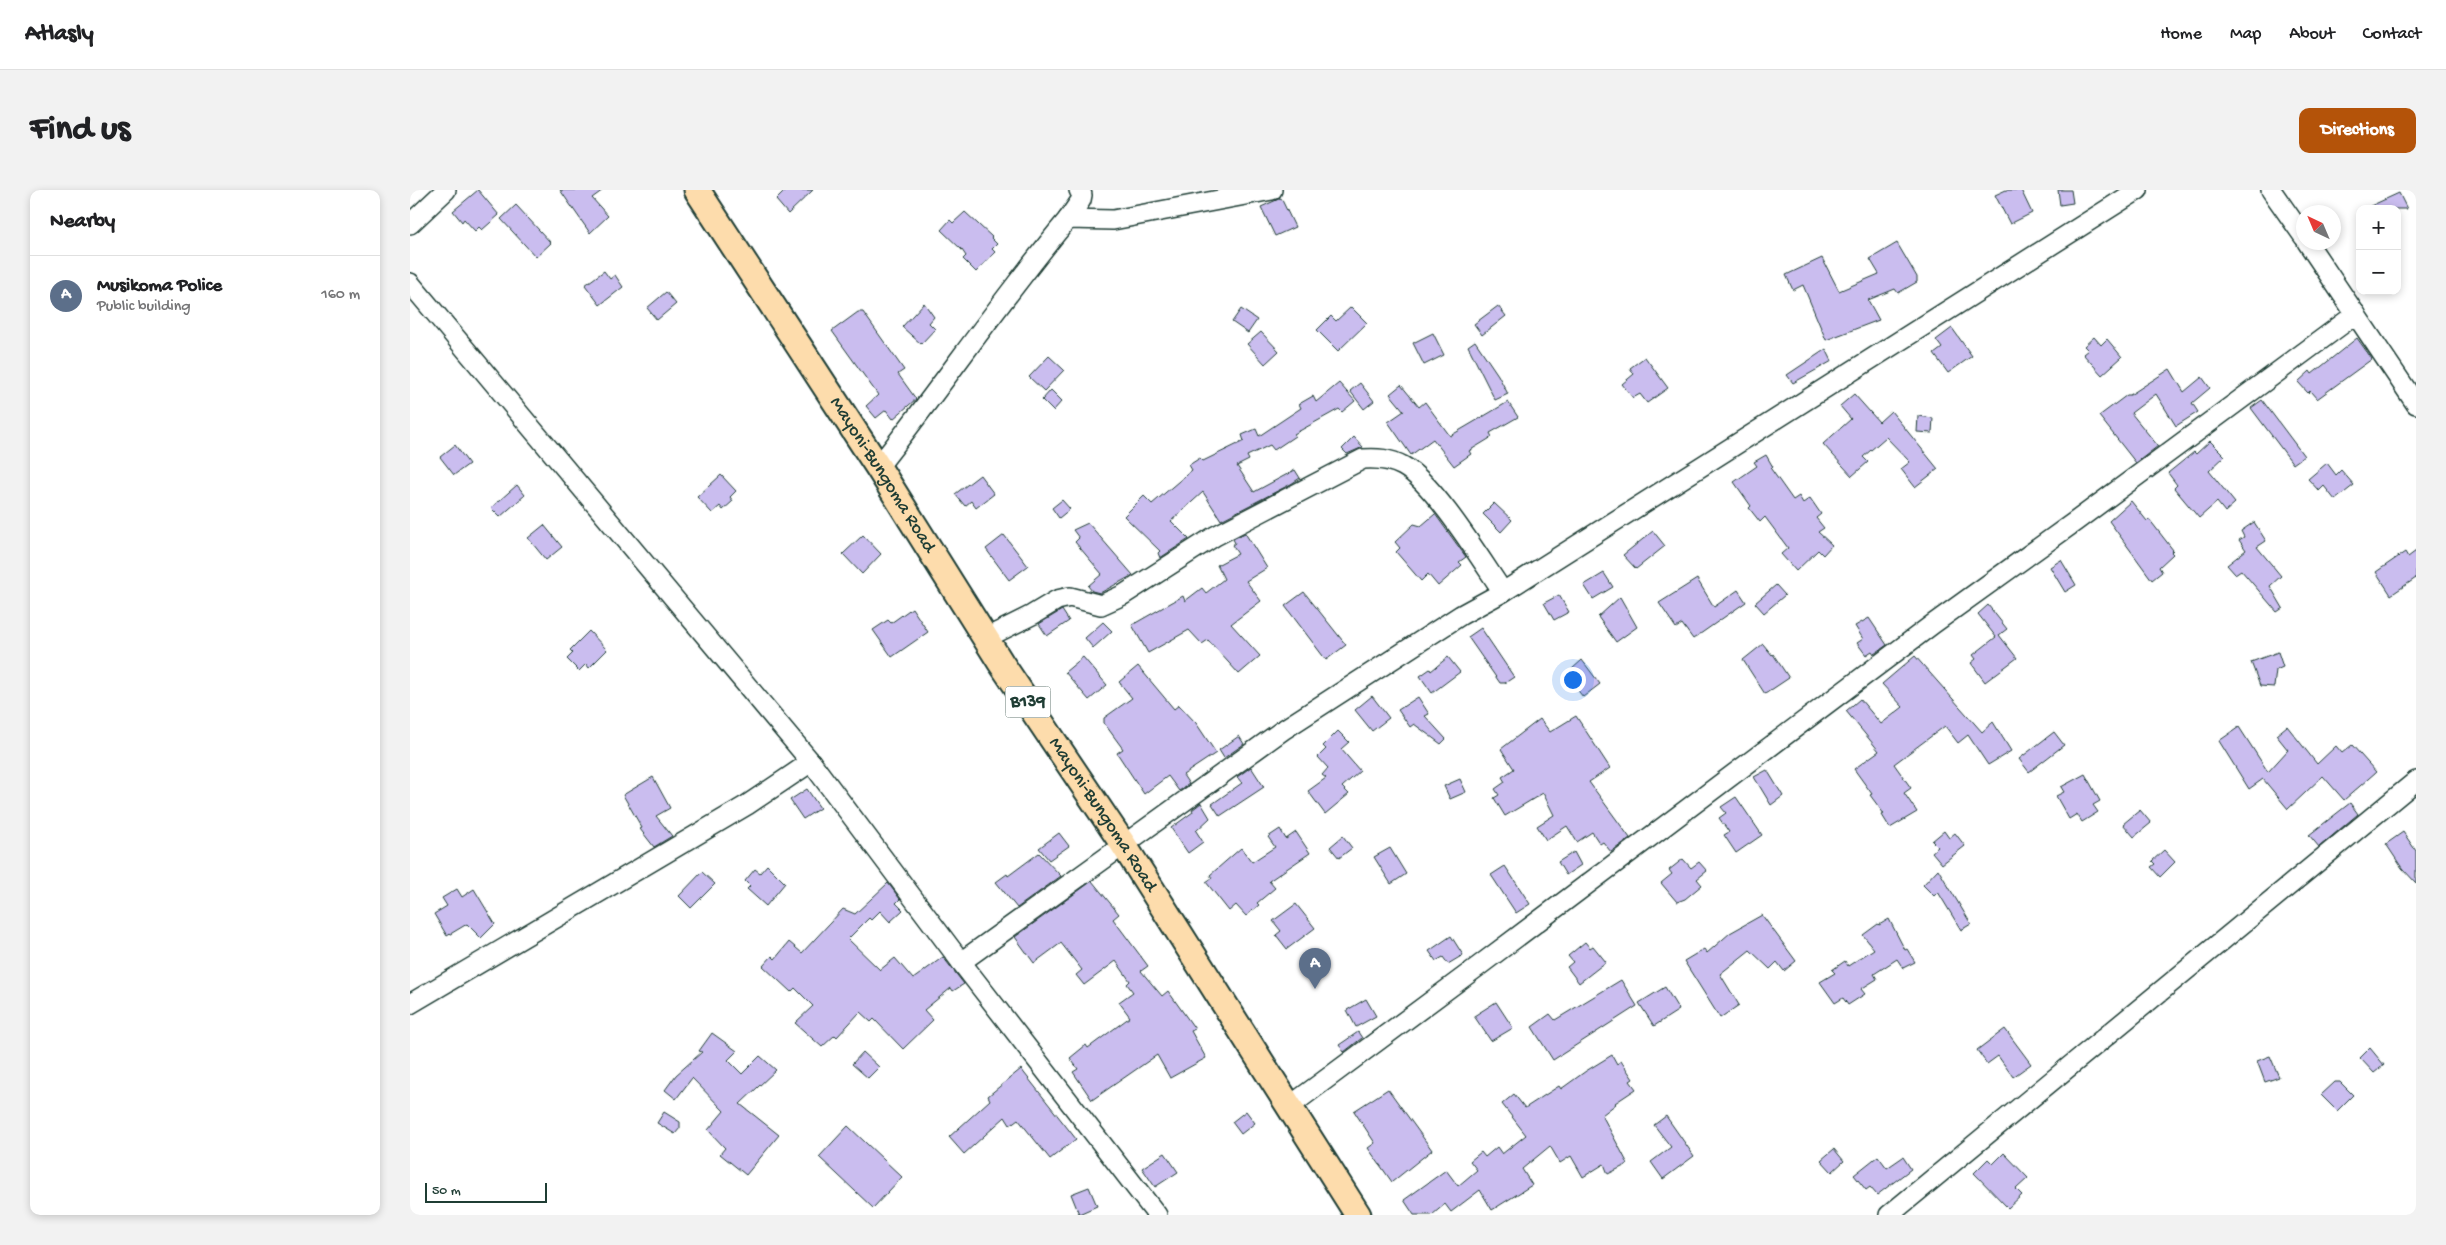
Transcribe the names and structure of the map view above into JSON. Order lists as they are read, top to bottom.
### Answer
{
  "streets": {
    "main road": ["Mayoni-Bungoma Road", "B139"]
  },
  "scale_bar": "50 m",
  "north": "top left",
  "page": {
    "header": "Atlasly",
    "nav": [
      "Home",
      "Map",
      "About",
      "Contact"
    ],
    "buttons": "Directions",
    "title": "Find us",
    "heading": "Nearby",
    "map_buttons": ["+", "−"],
    "list": [
      {
        "mark": "A",
        "name": "Musikoma Police",
        "note": "Public building",
        "value": "160 m"
      }
    ],
    "pins": "A",
    "scale": "50 m"
  }
}
